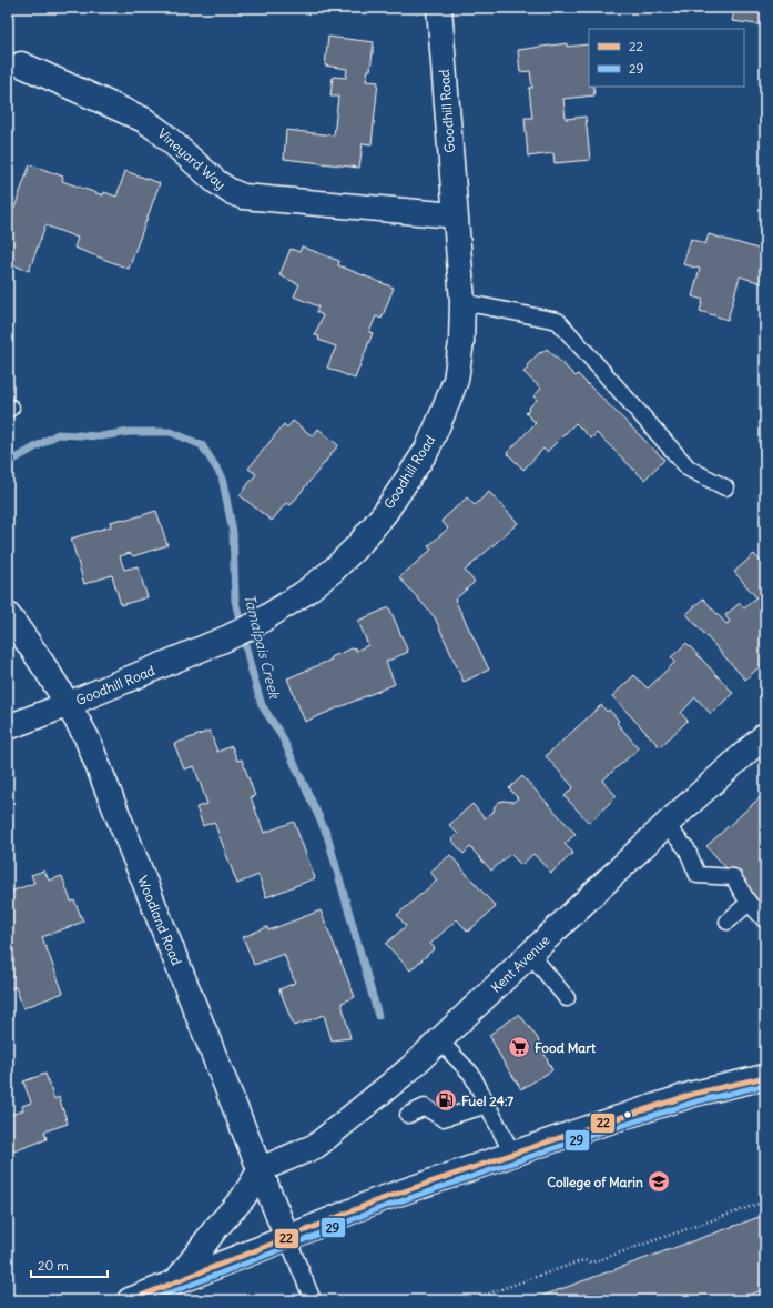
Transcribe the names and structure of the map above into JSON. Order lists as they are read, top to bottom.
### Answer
{
  "streets": {
    "street": [
      "Goodhill Road",
      "Vineyard Way",
      "Woodland Road",
      "Kent Avenue"
    ]
  },
  "crossings": [
    ["Goodhill Road", "Vineyard Way"],
    ["Goodhill Road", "Woodland Road"],
    ["Woodland Road", "Kent Avenue"]
  ],
  "water": ["Tamalpais Creek"],
  "places": {
    "supermarket": ["Food Mart"],
    "fuel station": ["Fuel 24:7"],
    "school or university": ["College of Marin"]
  },
  "lines": ["transit line 22", "transit line 29"],
  "legend": ["22", "29"],
  "scale_bar": "20 m"
}
